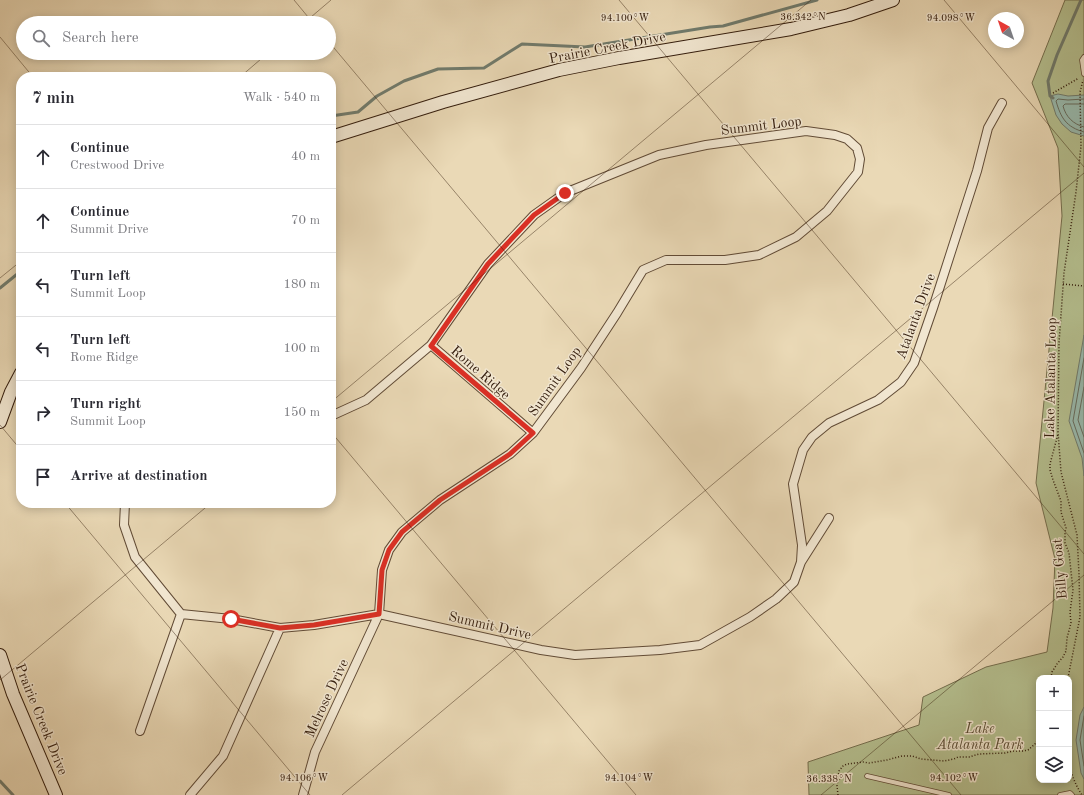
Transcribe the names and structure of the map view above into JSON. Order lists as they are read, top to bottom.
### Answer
{
  "streets": {
    "main road": ["Prairie Creek Drive"],
    "street": [
      "Summit Loop",
      "Atalanta Drive",
      "Rome Ridge",
      "Summit Drive",
      "Melrose Drive"
    ],
    "path": ["Lake Atalanta Loop", "Billy Goat"]
  },
  "crossings": [
    ["Summit Loop", "Rome Ridge"],
    ["Summit Loop", "Summit Drive"],
    ["Summit Loop", "Melrose Drive"],
    ["Atalanta Drive", "Summit Drive"],
    ["Lake Atalanta Loop", "Billy Goat"],
    ["Summit Drive", "Melrose Drive"]
  ],
  "parks": ["Lake Atalanta Park"],
  "north": "top left",
  "page": {
    "search": "Search here",
    "heading": ["7 min", "Walk · 540 m"],
    "list": [
      ["Continue", "Crestwood Drive", "40 m"],
      ["Continue", "Summit Drive", "70 m"],
      ["Turn left", "Summit Loop", "180 m"],
      ["Turn left", "Rome Ridge", "100 m"],
      ["Turn right", "Summit Loop", "150 m"],
      "Arrive at destination"
    ],
    "map_buttons": ["+", "−"]
  },
  "coordinates": [
    "36.342°N",
    "94.098°W",
    "94.100°W",
    "94.106°W",
    "94.104°W",
    "94.102°W",
    "36.338°N"
  ]
}
